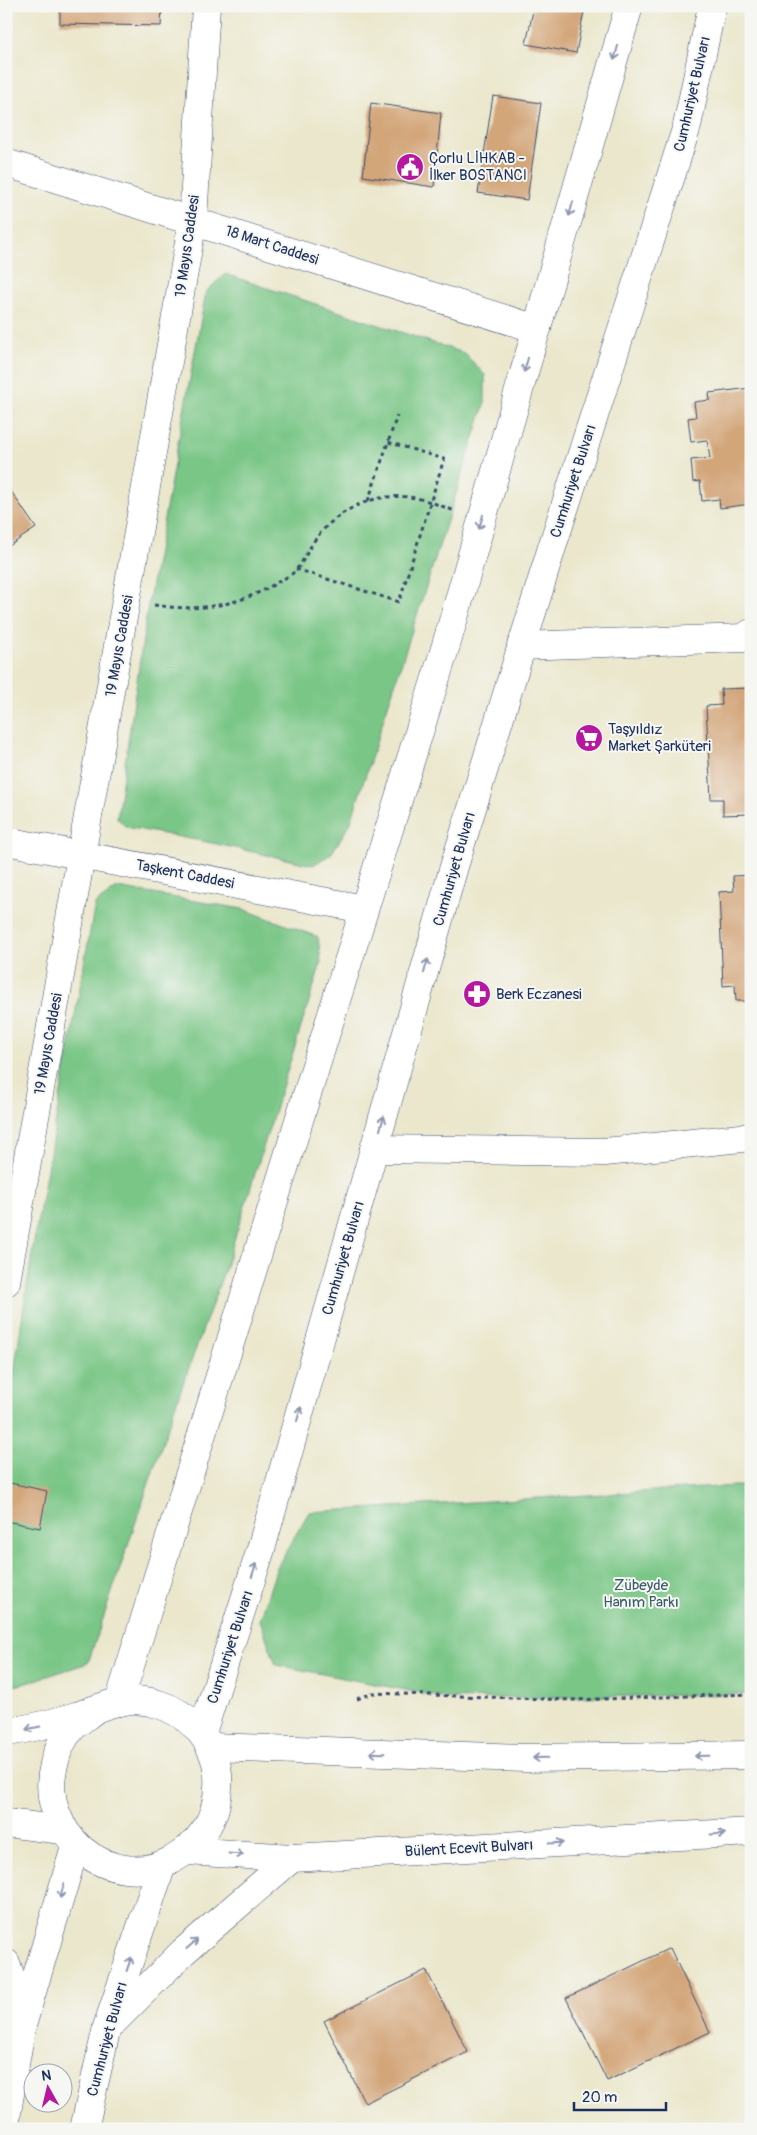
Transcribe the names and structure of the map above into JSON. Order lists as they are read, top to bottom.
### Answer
{
  "streets": {
    "main road": [
      "Cumhuriyet Bulvarı",
      "18 Mart Caddesi",
      "19 Mayıs Caddesi",
      "Taşkent Caddesi",
      "Bülent Ecevit Bulvarı"
    ]
  },
  "crossings": [
    ["Cumhuriyet Bulvarı", "Bülent Ecevit Bulvarı"],
    ["18 Mart Caddesi", "19 Mayıs Caddesi"],
    ["19 Mayıs Caddesi", "Taşkent Caddesi"]
  ],
  "parks": ["Zübeyde Hanım Parkı"],
  "places": {
    "public building": ["Çorlu LİHKAB - İlker BOSTANCI"],
    "supermarket": ["Taşyıldız Market Şarküteri"],
    "pharmacy": ["Berk Eczanesi"]
  },
  "scale_bar": "20 m",
  "north": "top"
}
